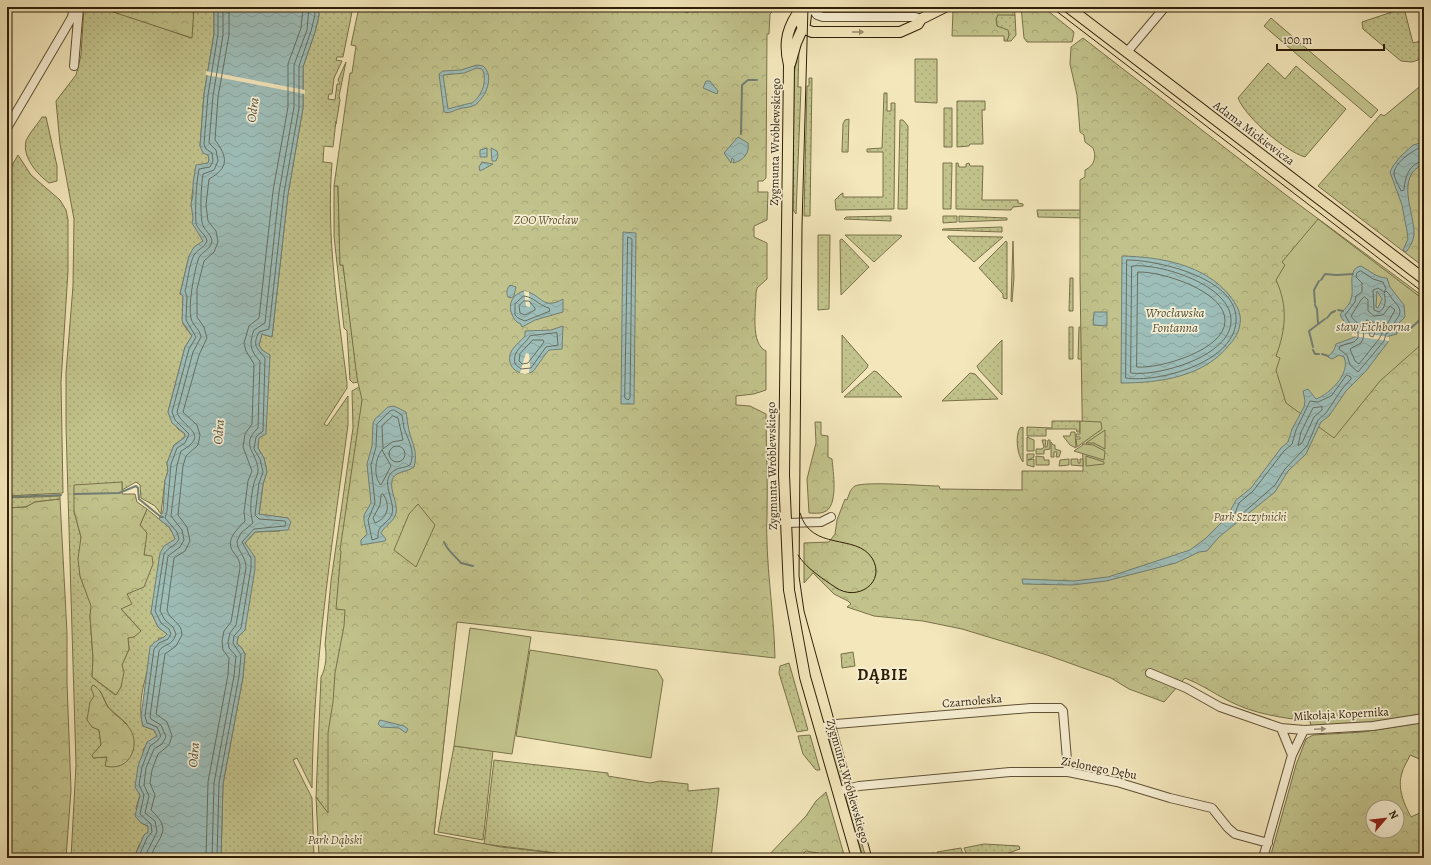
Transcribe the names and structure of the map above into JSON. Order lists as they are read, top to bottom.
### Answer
{
  "streets": {
    "main road": ["Adama Mickiewicza", "Zygmunta Wróblewskiego"],
    "street": ["Czarnoleska", "Mikołaja Kopernika", "Zielonego Dębu"]
  },
  "crossings": [
    ["Zygmunta Wróblewskiego", "Czarnoleska"],
    ["Zygmunta Wróblewskiego", "Zielonego Dębu"],
    ["Czarnoleska", "Zielonego Dębu"]
  ],
  "one_way": ["Mikołaja Kopernika"],
  "districts": ["DĄBIE"],
  "water": ["Odra", "Wrocławska Fontanna", "staw Eichborna"],
  "parks": ["ZOO Wrocław", "Park Szczytnicki", "Park Dąbski"],
  "scale_bar": "100 m",
  "north": "top right"
}
